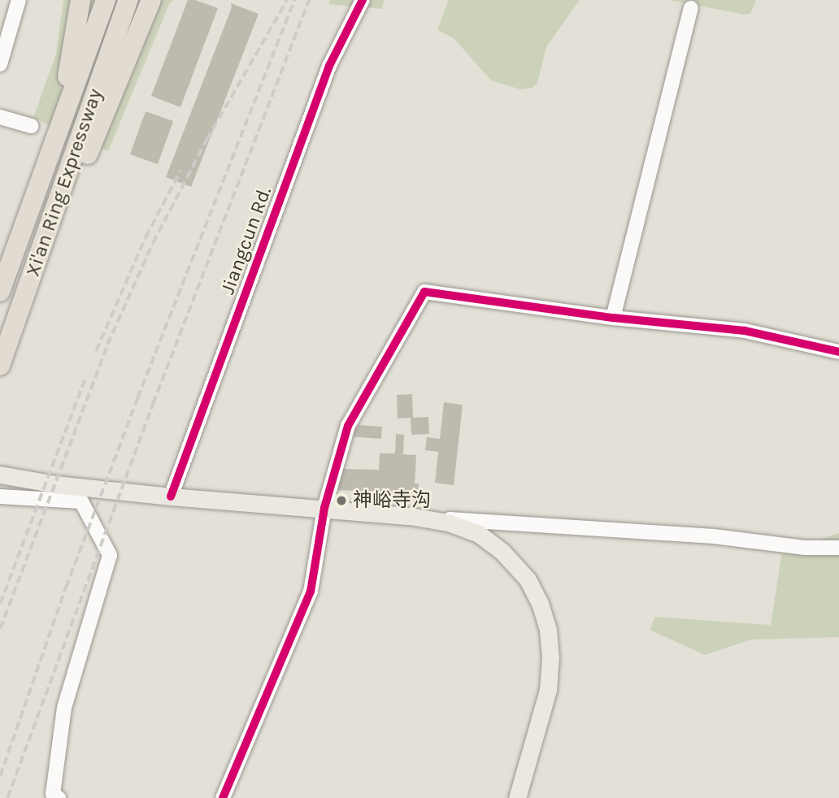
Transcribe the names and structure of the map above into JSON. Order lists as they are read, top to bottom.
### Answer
{
  "streets": {
    "highway": ["Xi'an Ring Expressway"],
    "street": ["Jiangcun Rd."]
  },
  "places": ["神峪寺沟"]
}
